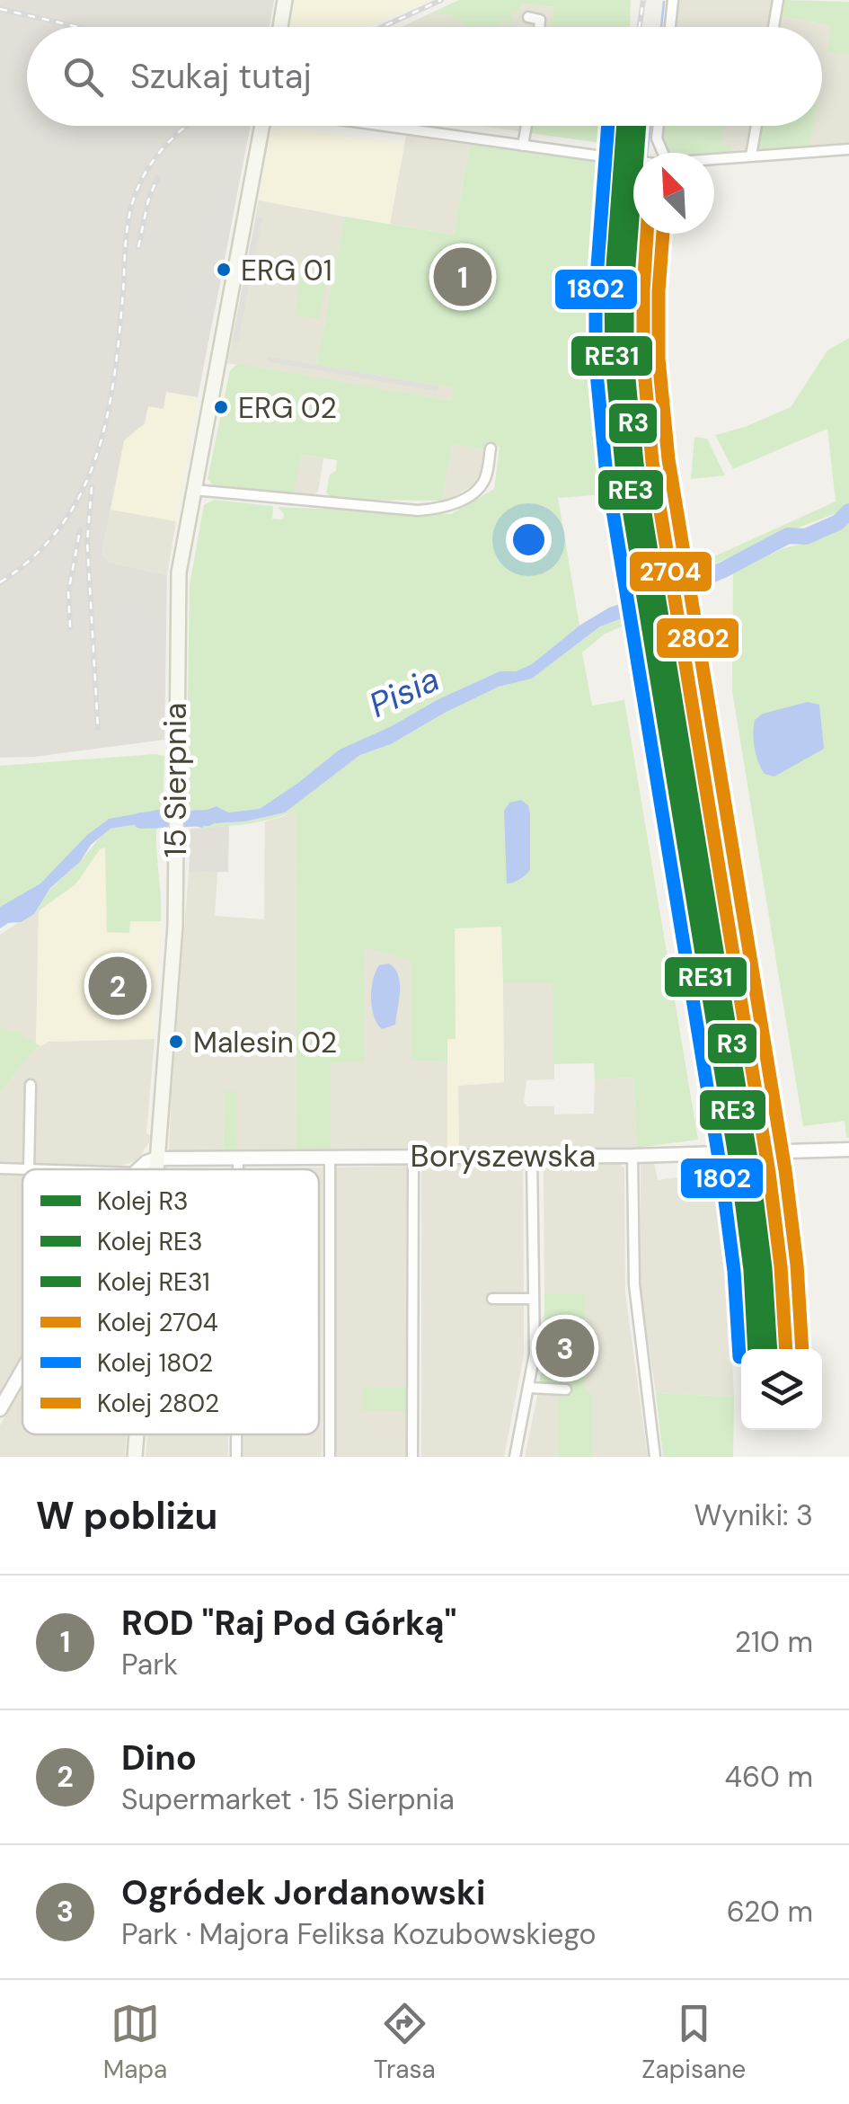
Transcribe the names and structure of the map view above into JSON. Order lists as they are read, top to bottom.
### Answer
{
  "streets": {
    "main road": ["15 Sierpnia"],
    "street": ["Boryszewska"]
  },
  "crossings": [
    ["15 Sierpnia", "Boryszewska"]
  ],
  "water": ["Pisia"],
  "places": ["ERG 01", "ERG 02", "Malesin 02"],
  "lines": [
    "rail line R3",
    "rail line RE3",
    "rail line RE31",
    "rail line 1802",
    "rail line 2704",
    "rail line 2802"
  ],
  "legend": [
    "Kolej R3",
    "Kolej RE3",
    "Kolej RE31",
    "Kolej 2704",
    "Kolej 1802",
    "Kolej 2802"
  ],
  "north": "top left",
  "page": {
    "search": "Szukaj tutaj",
    "pins": ["1", "2", "3"],
    "heading": ["W pobliżu", "Wyniki: 3"],
    "list": [
      {
        "mark": "1",
        "name": "ROD \"Raj Pod Górką\"",
        "note": "Park",
        "value": "210 m"
      },
      {
        "mark": "2",
        "name": "Dino",
        "note": "Supermarket · 15 Sierpnia",
        "value": "460 m"
      },
      {
        "mark": "3",
        "name": "Ogródek Jordanowski",
        "note": "Park · Majora Feliksa Kozubowskiego",
        "value": "620 m"
      }
    ],
    "nav": ["Mapa", "Trasa", "Zapisane"]
  }
}
